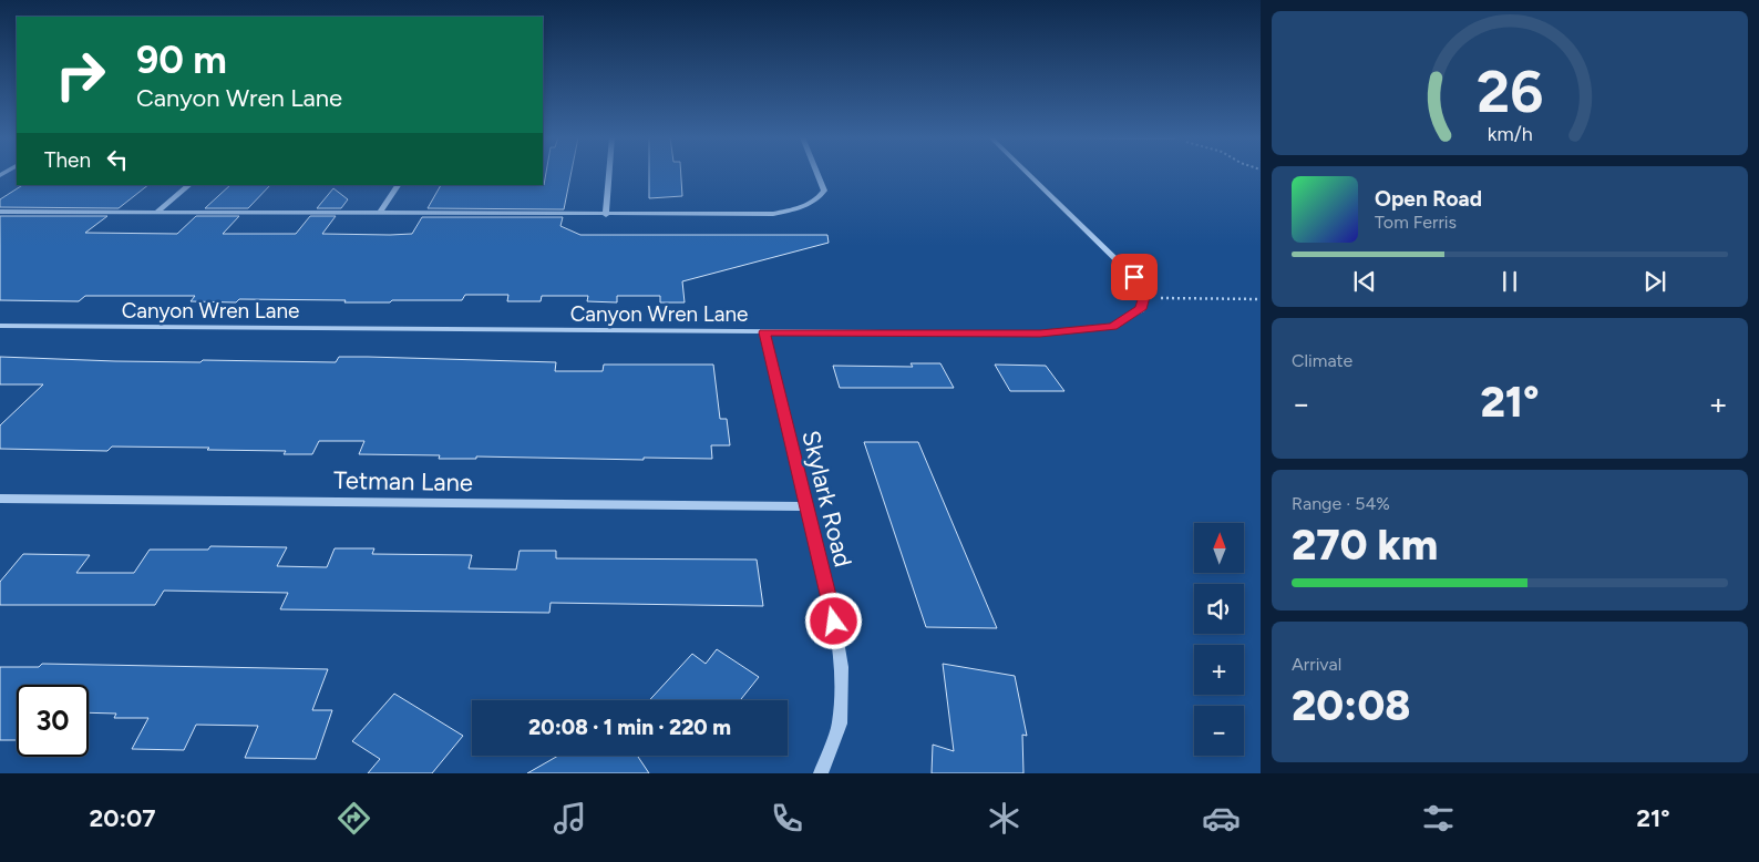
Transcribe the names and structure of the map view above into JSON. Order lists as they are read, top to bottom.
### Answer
{
  "streets": {
    "street": ["Canyon Wren Lane", "Tetman Lane", "Skylark Road"]
  },
  "crossings": [
    ["Canyon Wren Lane", "Skylark Road"],
    ["Tetman Lane", "Skylark Road"]
  ],
  "north": "top",
  "page": {
    "turn": ["90 m", "Canyon Wren Lane"],
    "then": "Then",
    "song": ["Open Road", "Tom Ferris"],
    "tile": [
      "Climate",
      ["Range · 54%", "270 km"],
      ["Arrival", "20:08"]
    ],
    "heat": ["−", "21°", "+"],
    "map_buttons": ["+", "−"],
    "limit": "30",
    "trip": "20:08 · 1 min · 220 m",
    "tabs": ["20:07", "21°"],
    "gauge": ["26", "km/h"]
  }
}
